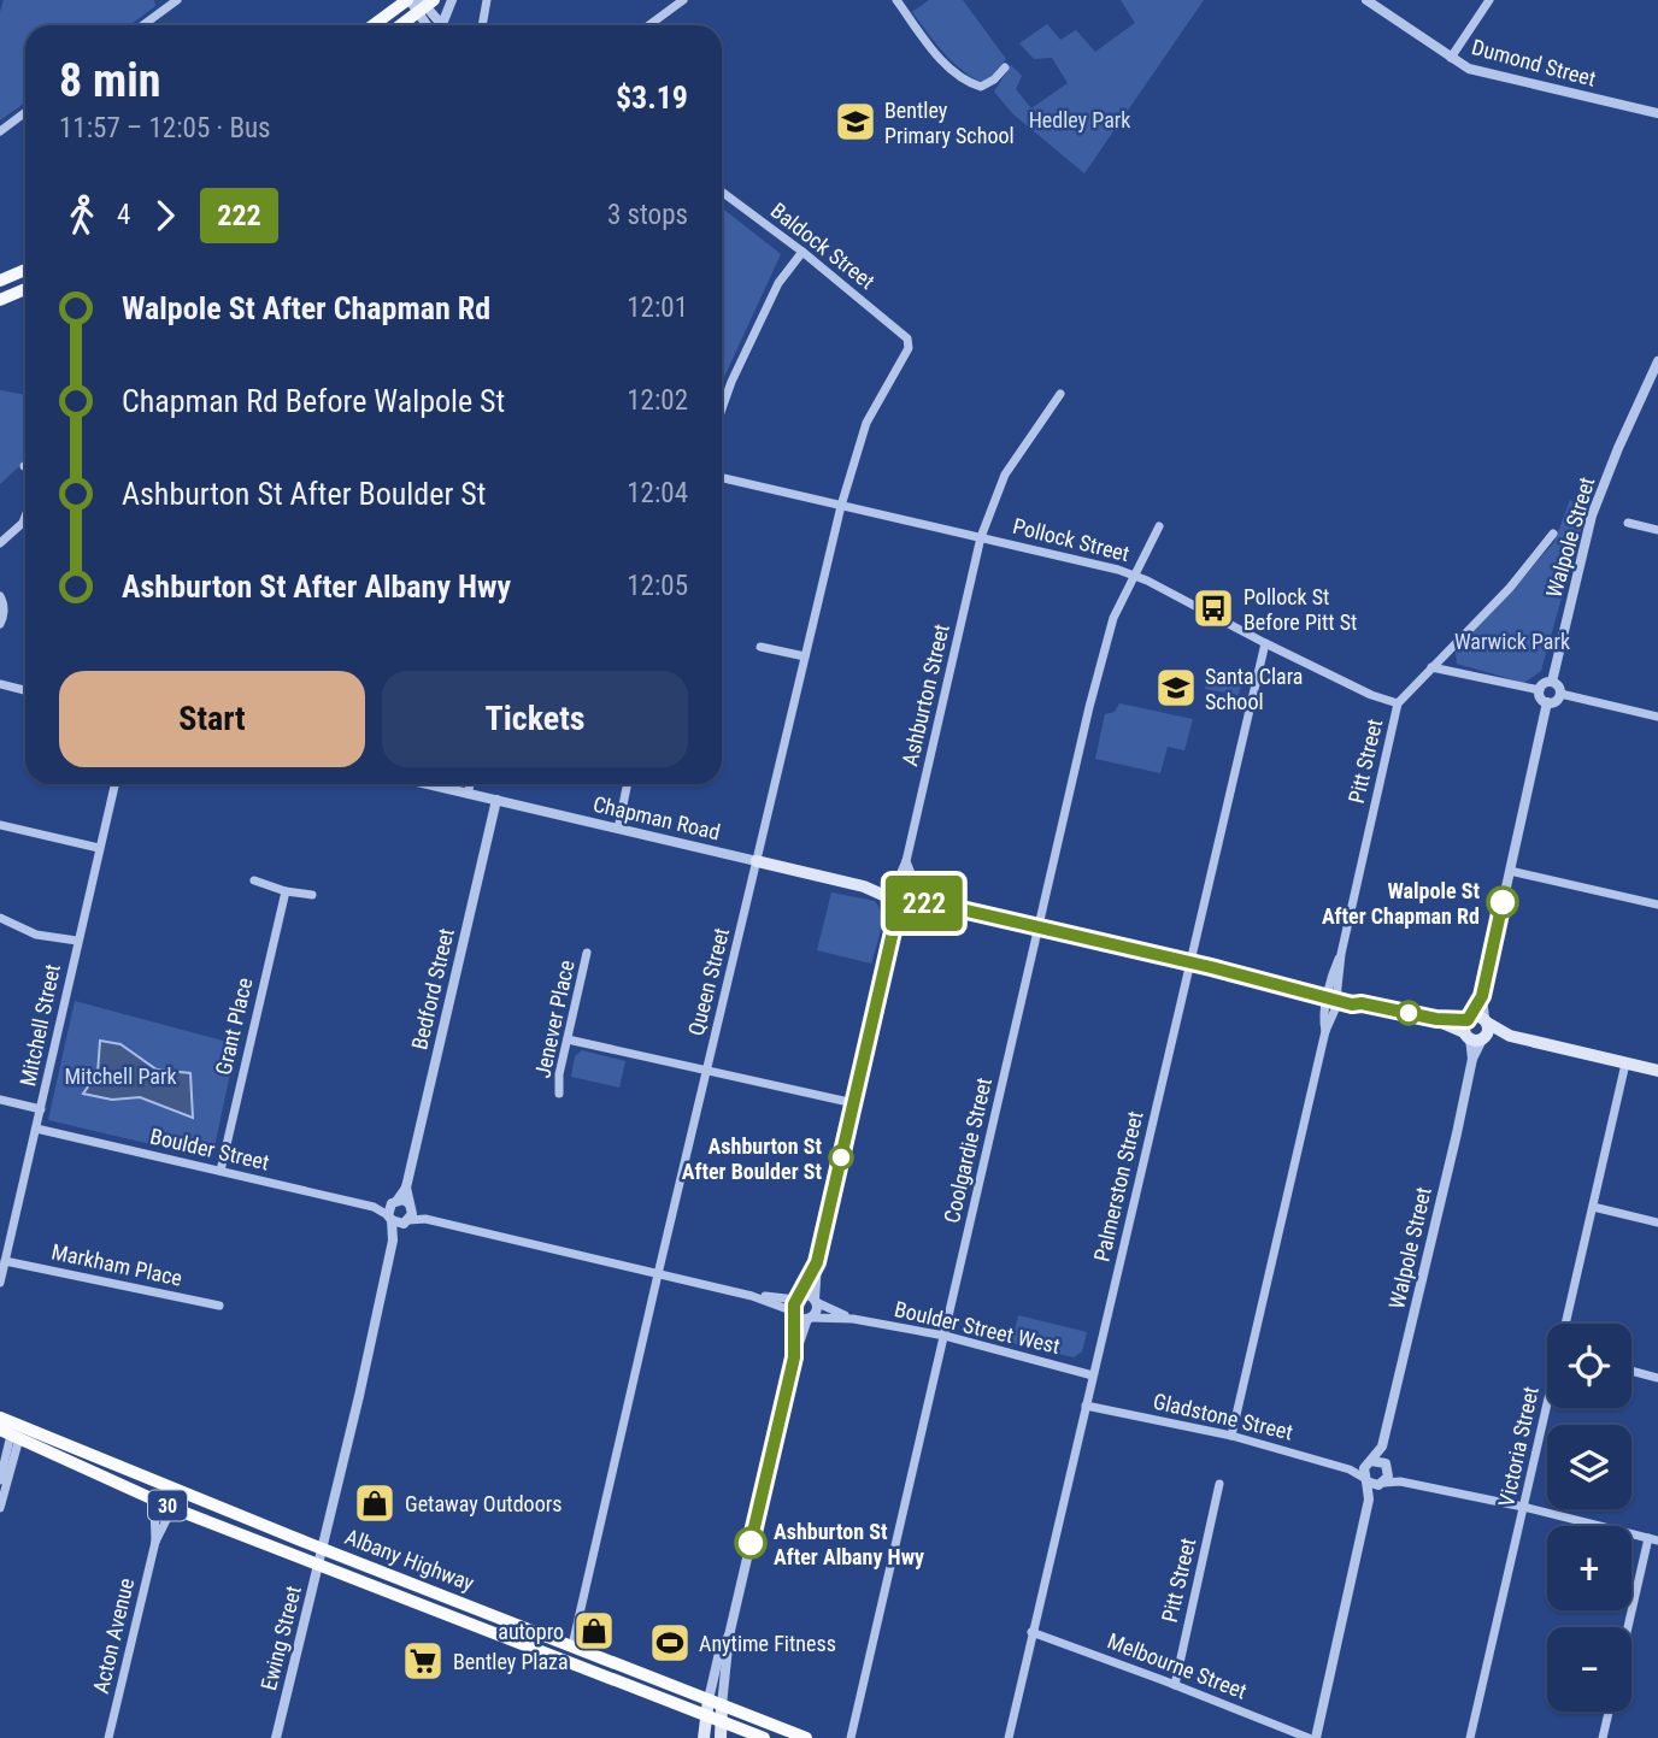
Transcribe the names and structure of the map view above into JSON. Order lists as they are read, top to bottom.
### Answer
{
  "streets": {
    "highway": ["30", "Albany Highway"],
    "main road": ["Chapman Road"],
    "street": [
      "Dumond Street",
      "Baldock Street",
      "Walpole Street",
      "Pollock Street",
      "Ashburton Street",
      "Pitt Street",
      "Queen Street",
      "Bedford Street",
      "Jenever Place",
      "Mitchell Street",
      "Grant Place",
      "Boulder Street",
      "Coolgardie Street",
      "Palmerston Street",
      "Markham Place",
      "Boulder Street West",
      "Gladstone Street",
      "Victoria Street",
      "Acton Avenue",
      "Ewing Street",
      "Melbourne Street"
    ]
  },
  "crossings": [
    ["Baldock Street", "Queen Street"],
    ["Walpole Street", "Chapman Road"],
    ["Pollock Street", "Ashburton Street"],
    ["Pollock Street", "Pitt Street"],
    ["Pollock Street", "Queen Street"],
    ["Pollock Street", "Coolgardie Street"],
    ["Pollock Street", "Palmerston Street"],
    ["Ashburton Street", "Chapman Road"],
    ["Pitt Street", "Chapman Road"],
    ["Pitt Street", "Gladstone Street"],
    ["Pitt Street", "Melbourne Street"],
    ["Chapman Road", "Queen Street"],
    ["Chapman Road", "Bedford Street"],
    ["Chapman Road", "Coolgardie Street"],
    ["Chapman Road", "Palmerston Street"],
    ["Chapman Road", "Victoria Street"],
    ["Queen Street", "Albany Highway"],
    ["Bedford Street", "Boulder Street"],
    ["Mitchell Street", "Boulder Street"],
    ["Mitchell Street", "Markham Place"],
    ["Grant Place", "Boulder Street"],
    ["Coolgardie Street", "Boulder Street West"],
    ["Palmerston Street", "Boulder Street West"],
    ["Palmerston Street", "Gladstone Street"],
    ["Palmerston Street", "Melbourne Street"],
    ["Albany Highway", "Acton Avenue"],
    ["Albany Highway", "Ewing Street"]
  ],
  "parks": ["Hedley Park", "Warwick Park", "Mitchell Park"],
  "places": {
    "school or university": ["Bentley Primary School", "Santa Clara School"],
    "bus stop": ["Pollock St Before Pitt St"],
    "other": ["Walpole St After Chapman Rd", "Ashburton St After Boulder St", "Ashburton St After Albany Hwy"],
    "shop": ["Getaway Outdoors", "autopro"],
    "sports": ["Anytime Fitness"],
    "supermarket": ["Bentley Plaza"]
  },
  "lines": ["bus line 222"],
  "page": {
    "on_map": "222",
    "heading": ["8 min", "11:57 – 12:05 · Bus", "$3.19"],
    "legs": ["4", "222", "3 stops"],
    "list": [
      {
        "name": "Walpole St After Chapman Rd",
        "value": "12:01"
      },
      {
        "name": "Chapman Rd Before Walpole St",
        "value": "12:02"
      },
      {
        "name": "Ashburton St After Boulder St",
        "value": "12:04"
      },
      {
        "name": "Ashburton St After Albany Hwy",
        "value": "12:05"
      }
    ],
    "buttons": ["Start", "Tickets"],
    "map_buttons": ["+", "−"]
  }
}
